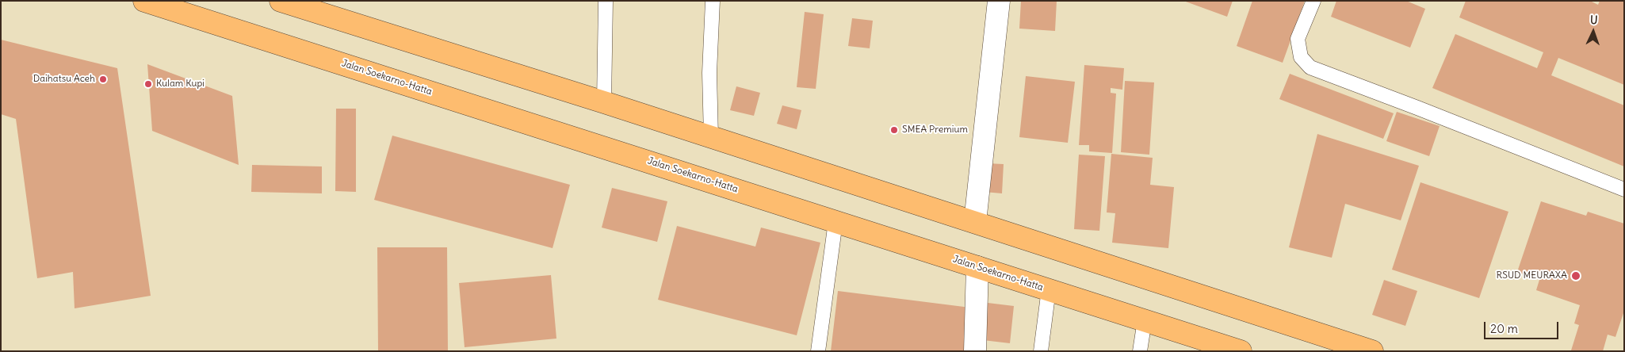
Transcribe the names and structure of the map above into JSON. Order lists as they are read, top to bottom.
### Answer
{
  "streets": {
    "highway": ["Jalan Soekarno-Hatta"]
  },
  "places": [
    "Daihatsu Aceh",
    "Kulam Kupi",
    "SMEA Premium",
    "RSUD MEURAXA"
  ],
  "scale_bar": "20 m",
  "north": "top"
}
